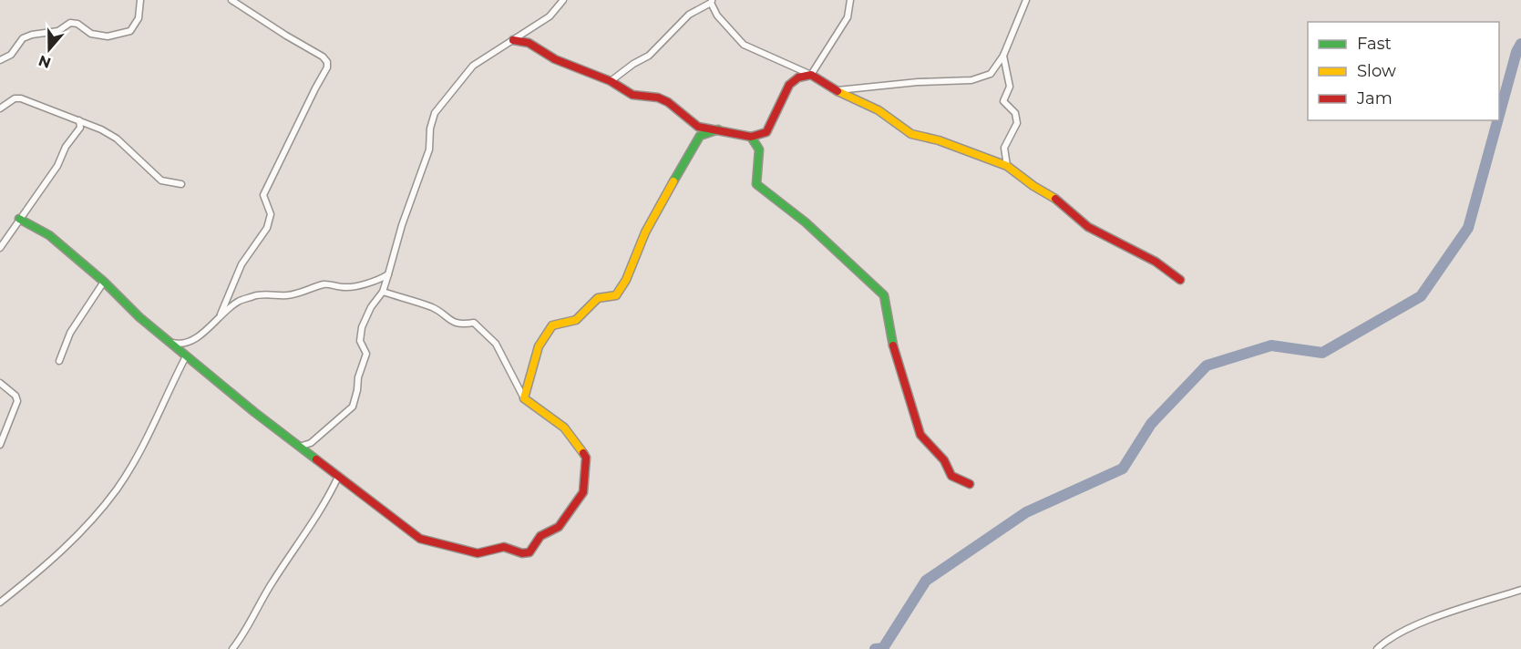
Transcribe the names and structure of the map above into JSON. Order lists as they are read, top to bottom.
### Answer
{
  "legend": ["Fast", "Slow", "Jam"],
  "north": "bottom"
}
